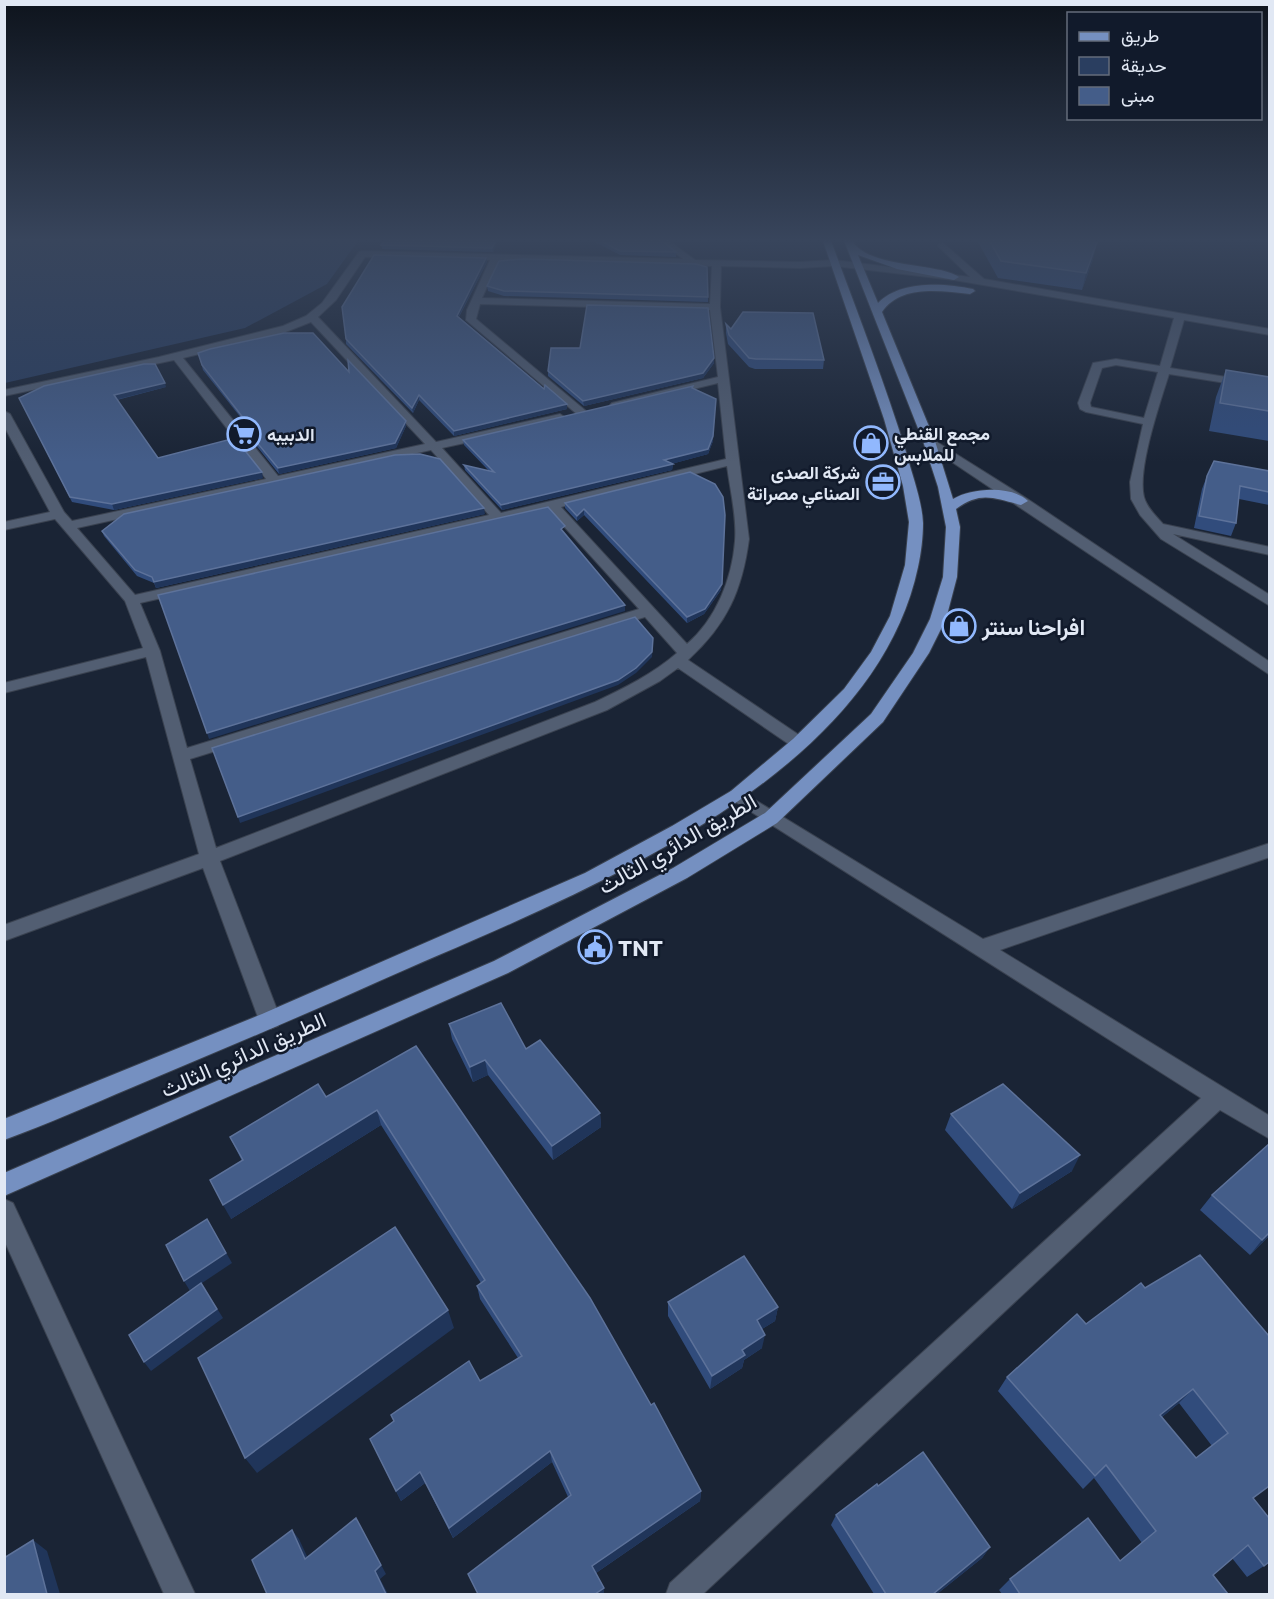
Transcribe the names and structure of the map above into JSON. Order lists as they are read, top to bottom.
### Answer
{
  "streets": {
    "main road": ["الطريق الدائري الثالث"]
  },
  "places": {
    "supermarket": ["الدبيبه"],
    "shop": ["مجمع القنطي للملابس", "افراحنا سنتر"],
    "office": ["شركة الصدى الصناعي مصراتة"],
    "public building": ["TNT"]
  },
  "legend": ["طريق", "حديقة", "مبنى"]
}
